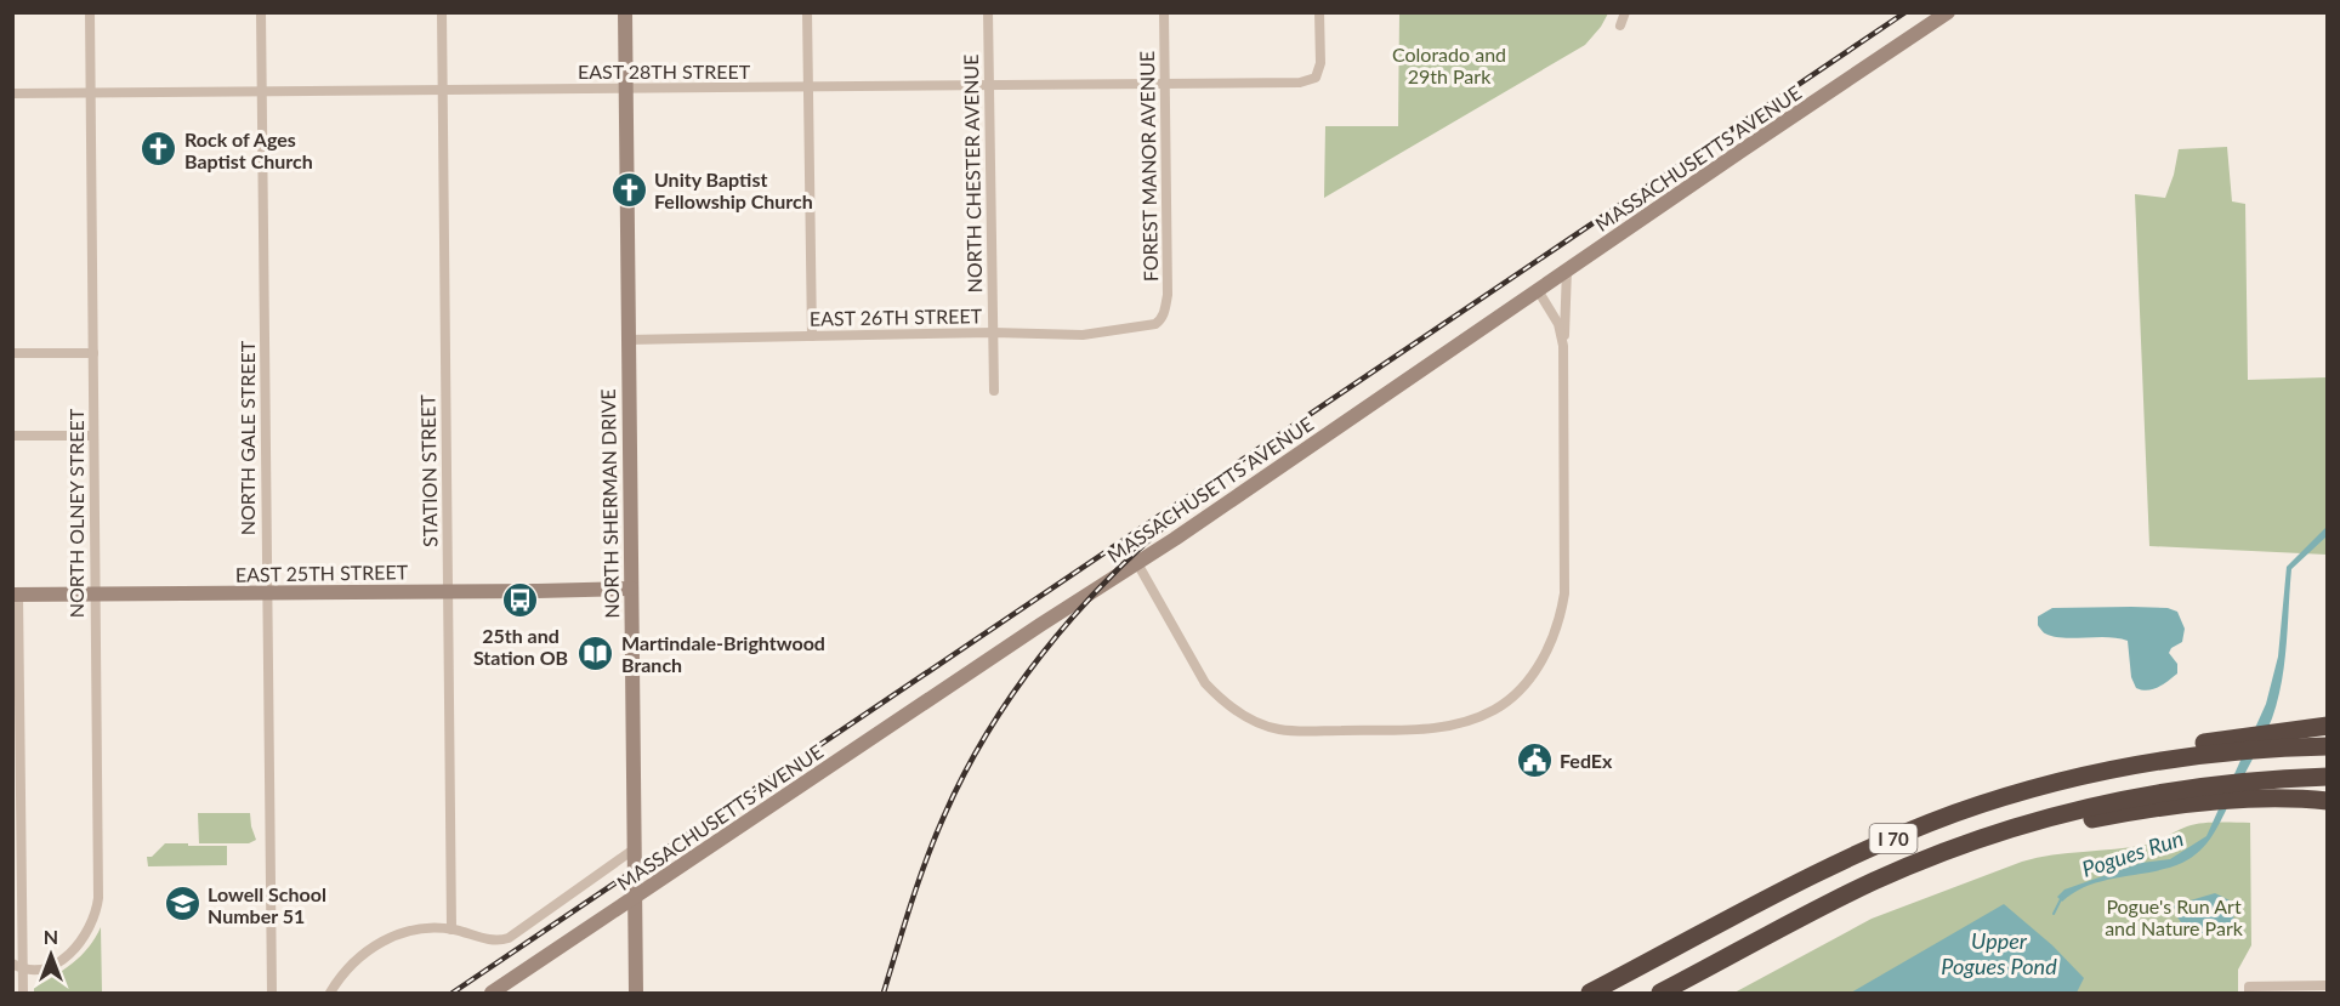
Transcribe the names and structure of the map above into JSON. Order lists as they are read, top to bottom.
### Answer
{
  "streets": {
    "highway": ["I 70"],
    "main road": ["MASSACHUSETTS AVENUE", "NORTH SHERMAN DRIVE", "EAST 25TH STREET"],
    "street": [
      "EAST 28TH STREET",
      "FOREST MANOR AVENUE",
      "NORTH CHESTER AVENUE",
      "EAST 26TH STREET",
      "NORTH GALE STREET",
      "STATION STREET",
      "NORTH OLNEY STREET"
    ]
  },
  "crossings": [
    ["EAST 28TH STREET", "FOREST MANOR AVENUE"],
    ["EAST 28TH STREET", "NORTH CHESTER AVENUE"],
    ["EAST 28TH STREET", "NORTH GALE STREET"],
    ["EAST 28TH STREET", "STATION STREET"],
    ["EAST 28TH STREET", "NORTH SHERMAN DRIVE"],
    ["EAST 28TH STREET", "NORTH OLNEY STREET"],
    ["MASSACHUSETTS AVENUE", "NORTH SHERMAN DRIVE"],
    ["FOREST MANOR AVENUE", "EAST 26TH STREET"],
    ["NORTH CHESTER AVENUE", "EAST 26TH STREET"],
    ["EAST 26TH STREET", "NORTH SHERMAN DRIVE"],
    ["NORTH GALE STREET", "EAST 25TH STREET"],
    ["STATION STREET", "EAST 25TH STREET"],
    ["NORTH SHERMAN DRIVE", "EAST 25TH STREET"],
    ["NORTH OLNEY STREET", "EAST 25TH STREET"]
  ],
  "water": ["Pogues Run", "Upper Pogues Pond"],
  "parks": ["Colorado and 29th Park", "Pogue's Run Art and Nature Park"],
  "places": {
    "church": ["Rock of Ages Baptist Church", "Unity Baptist Fellowship Church"],
    "bus stop": ["25th and Station OB"],
    "library": ["Martindale-Brightwood Branch"],
    "public building": ["FedEx"],
    "school or university": ["Lowell School Number 51"]
  },
  "north": "top"
}
